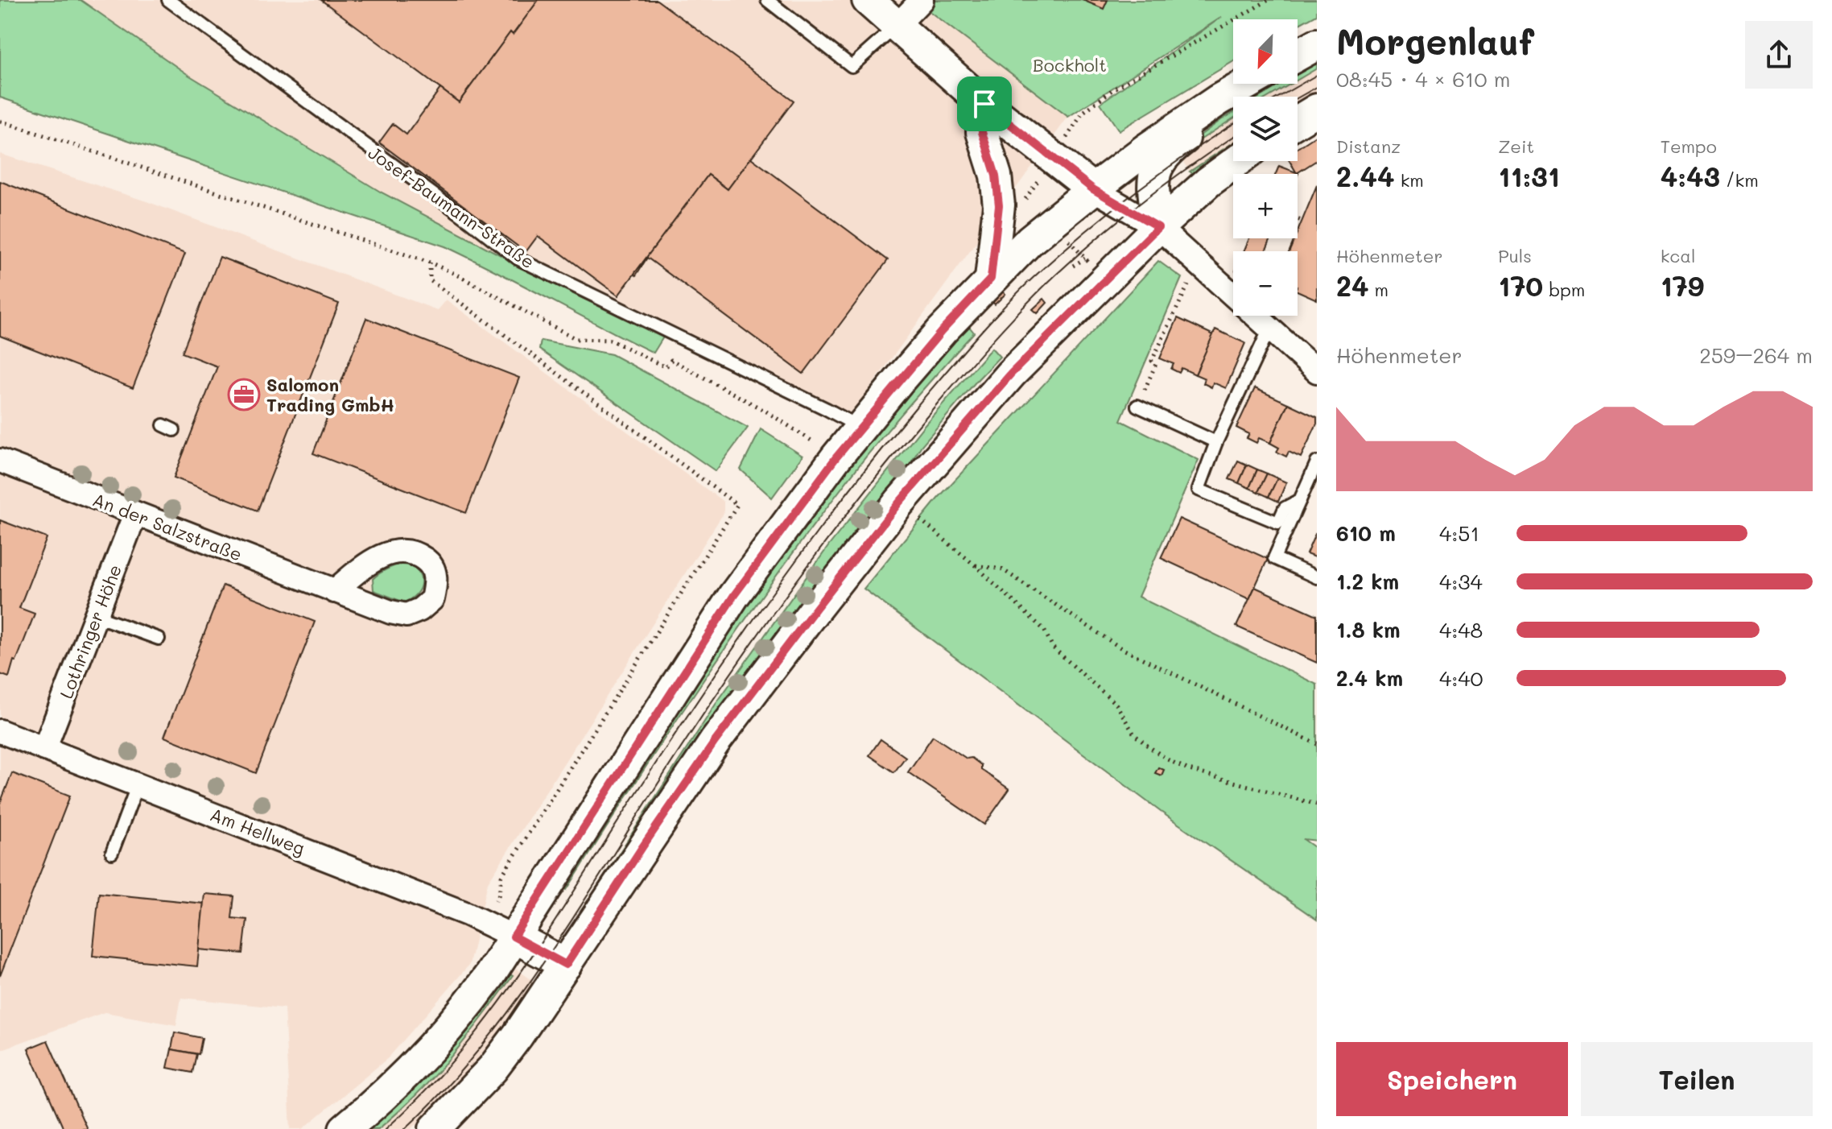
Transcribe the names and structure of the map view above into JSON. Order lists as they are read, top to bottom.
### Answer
{
  "streets": {
    "street": ["An der Salzstraße", "Lothringer Höhe", "Am Hellweg"],
    "lane": ["Josef-Baumann-Straße"]
  },
  "crossings": [
    ["An der Salzstraße", "Lothringer Höhe"],
    ["Lothringer Höhe", "Am Hellweg"]
  ],
  "parks": ["Bockholt"],
  "places": {
    "office": ["Salomon Trading GmbH"]
  },
  "north": "bottom left",
  "page": {
    "heading": ["Morgenlauf", "08:45 · 4 × 610 m"],
    "map_buttons": ["+", "−"],
    "stats": [
      ["Distanz", "2.44 km"],
      ["Zeit", "11:31"],
      ["Tempo", "4:43 /km"],
      ["Höhenmeter", "24 m"],
      ["Puls", "170 bpm"],
      ["kcal", "179"]
    ],
    "chart": ["Höhenmeter", "259–264 m"],
    "list": [
      {
        "name": "610 m",
        "note": "4:51"
      },
      {
        "name": "1.2 km",
        "note": "4:34"
      },
      {
        "name": "1.8 km",
        "note": "4:48"
      },
      {
        "name": "2.4 km",
        "note": "4:40"
      }
    ],
    "buttons": ["Speichern", "Teilen"]
  }
}
